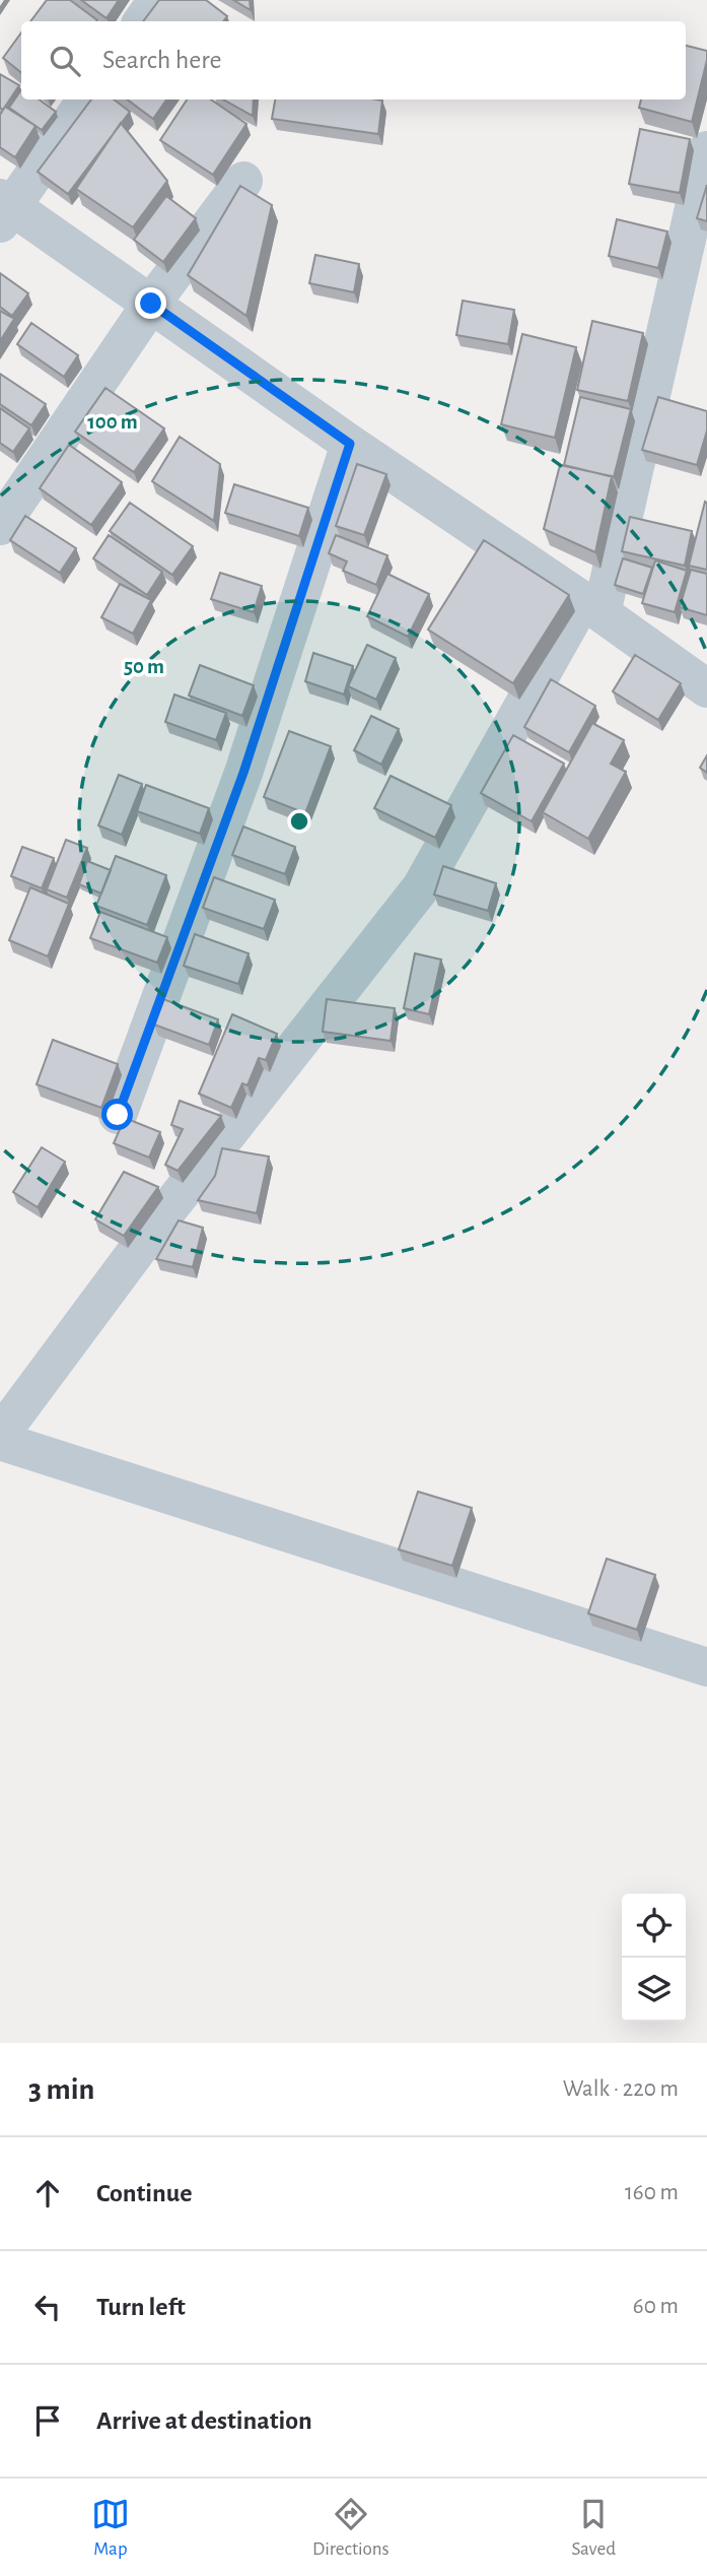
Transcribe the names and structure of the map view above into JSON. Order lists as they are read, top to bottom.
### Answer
{
  "page": {
    "search": "Search here",
    "heading": ["3 min", "Walk · 220 m"],
    "list": [
      ["Continue", "160 m"],
      ["Turn left", "60 m"],
      "Arrive at destination"
    ],
    "nav": ["Map", "Directions", "Saved"]
  },
  "rings": ["100 m", "50 m"]
}
